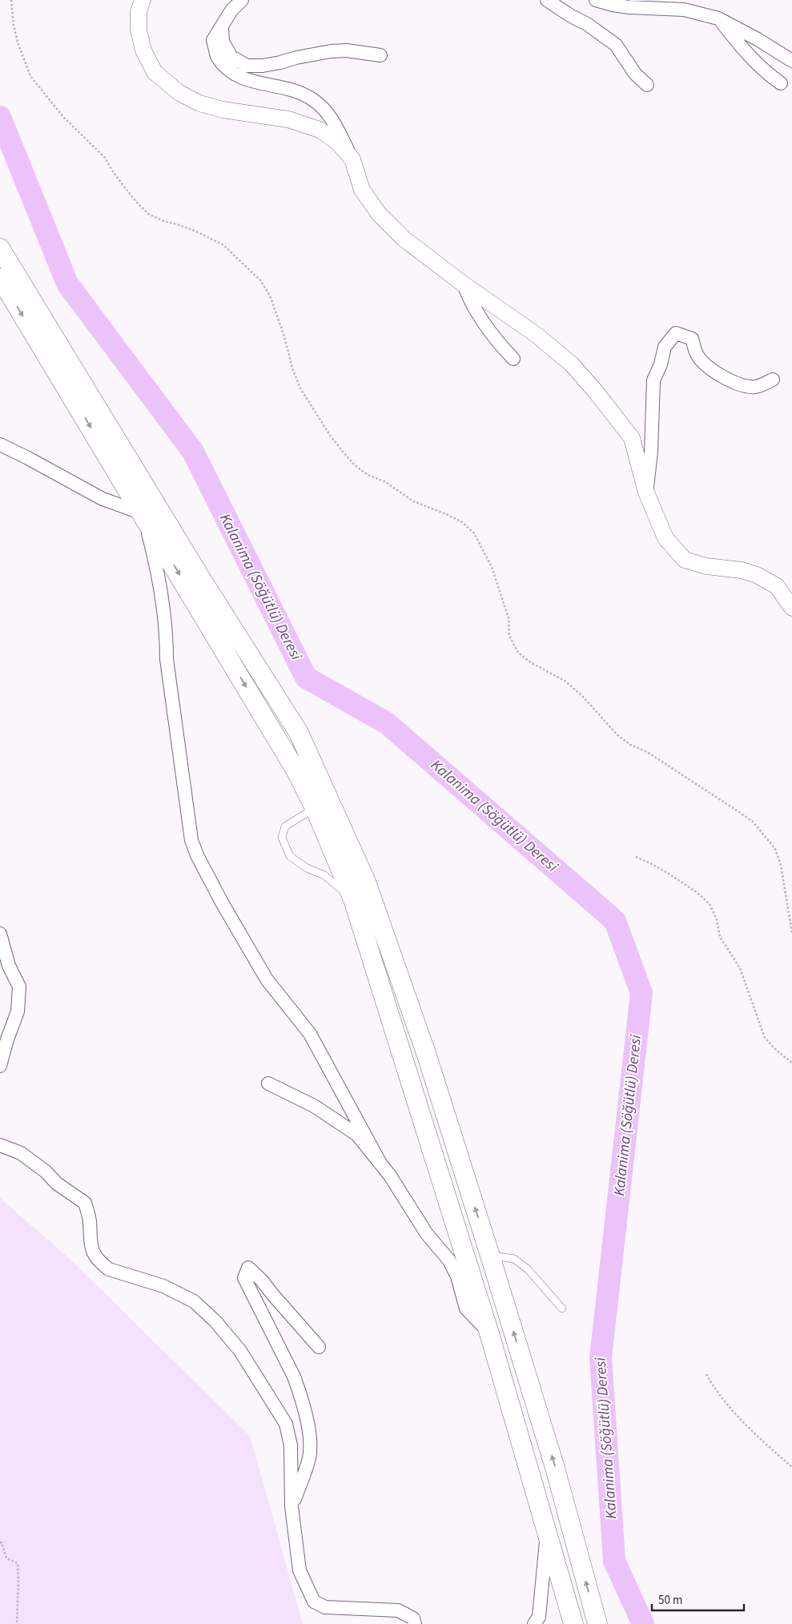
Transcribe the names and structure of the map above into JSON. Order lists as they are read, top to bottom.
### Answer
{
  "water": ["Kalanima (Söğütlü) Deresi"],
  "scale_bar": "50 m"
}
